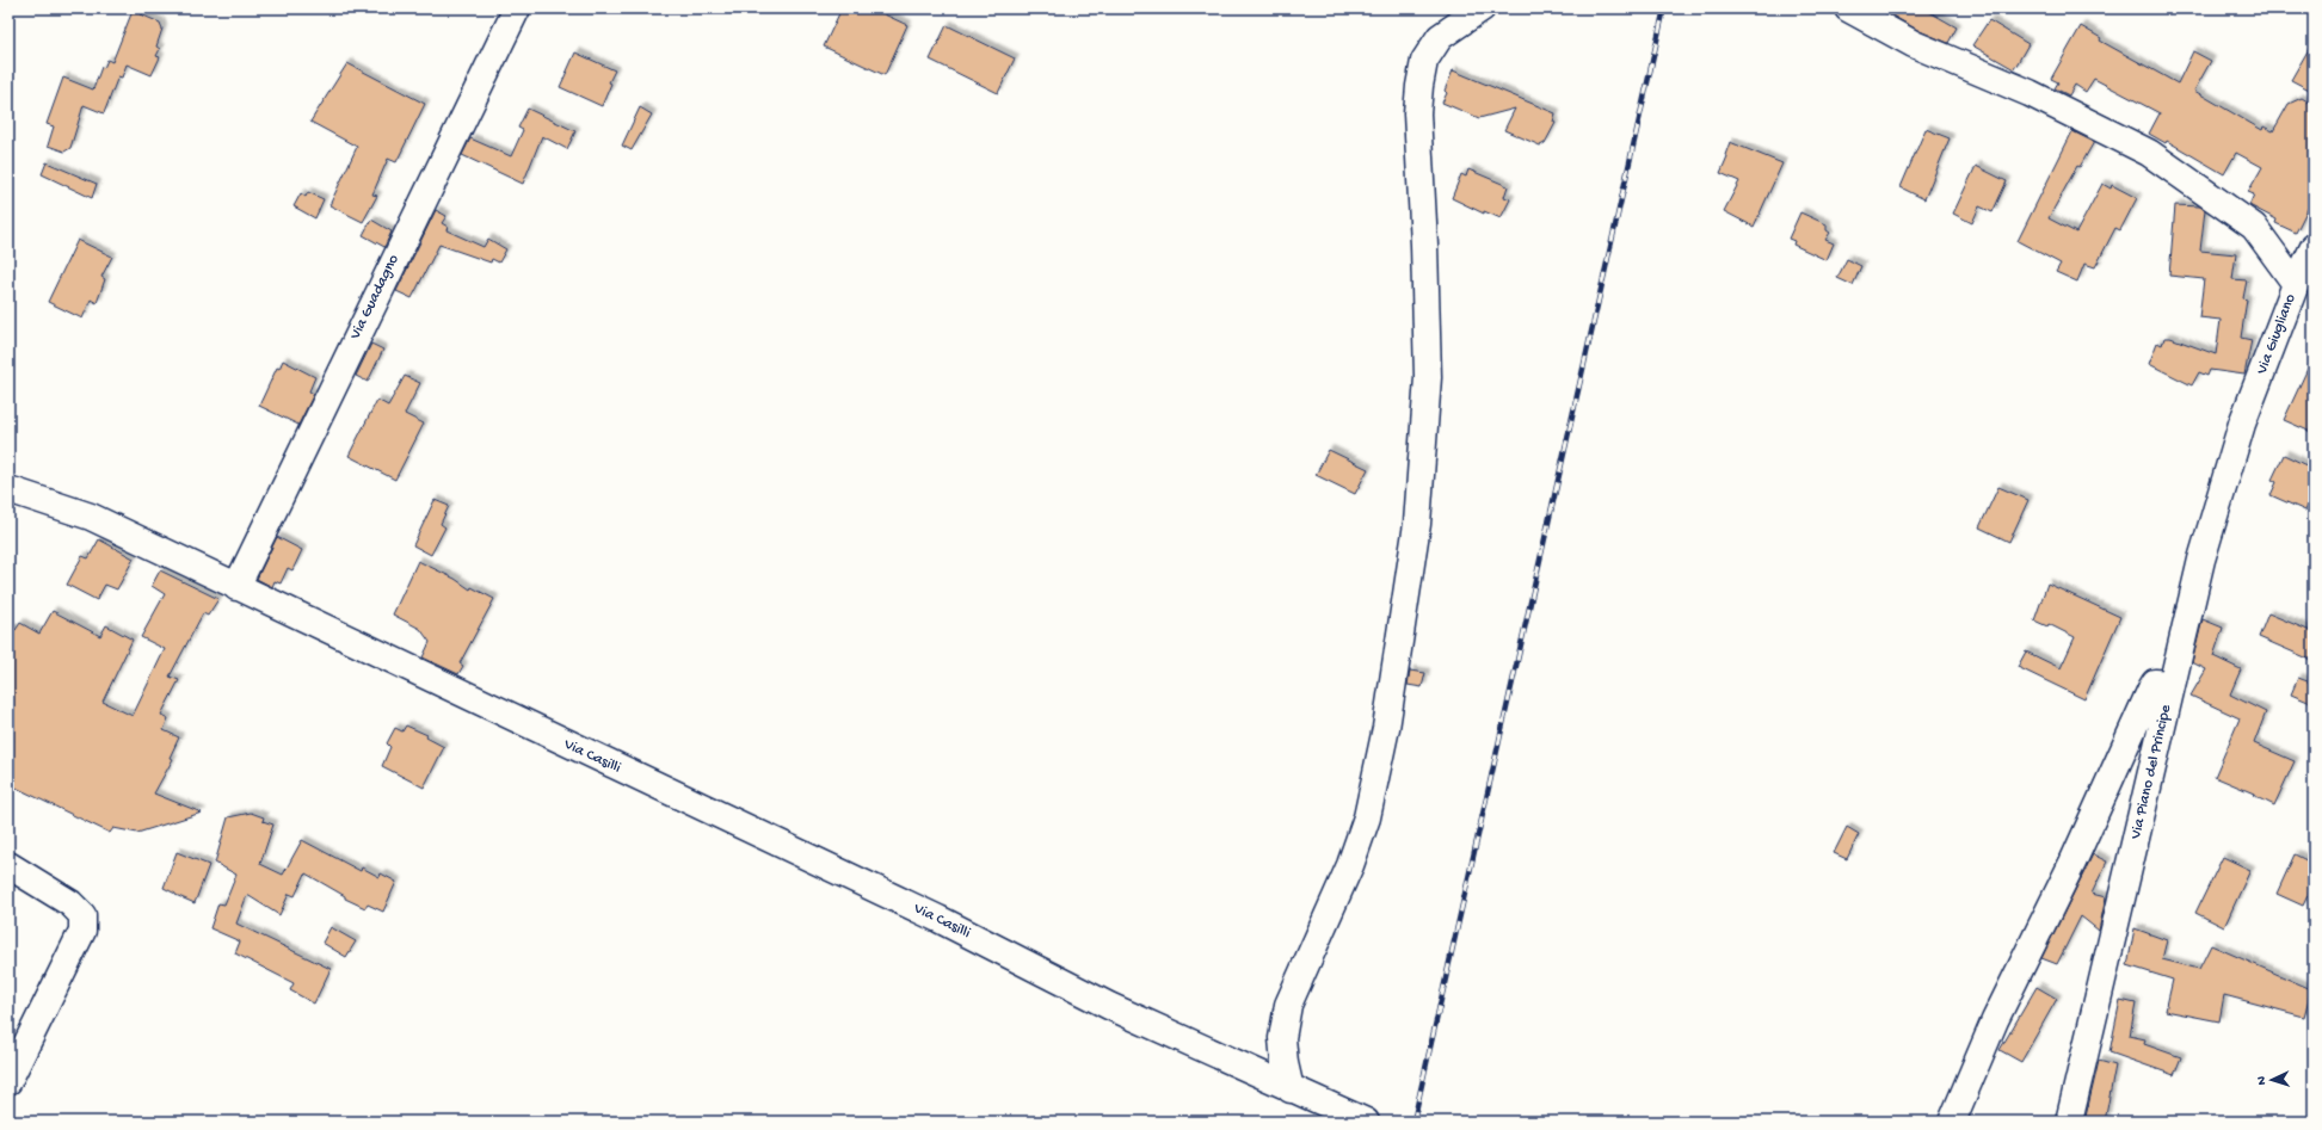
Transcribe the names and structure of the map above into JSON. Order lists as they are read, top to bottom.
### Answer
{
  "streets": {
    "street": [
      "Via Guadagno",
      "Via Giugliano",
      "Via Casilli",
      "Via Piano del Principe"
    ]
  },
  "crossings": [
    ["Via Guadagno", "Via Casilli"],
    ["Via Giugliano", "Via Piano del Principe"]
  ],
  "north": "left"
}
